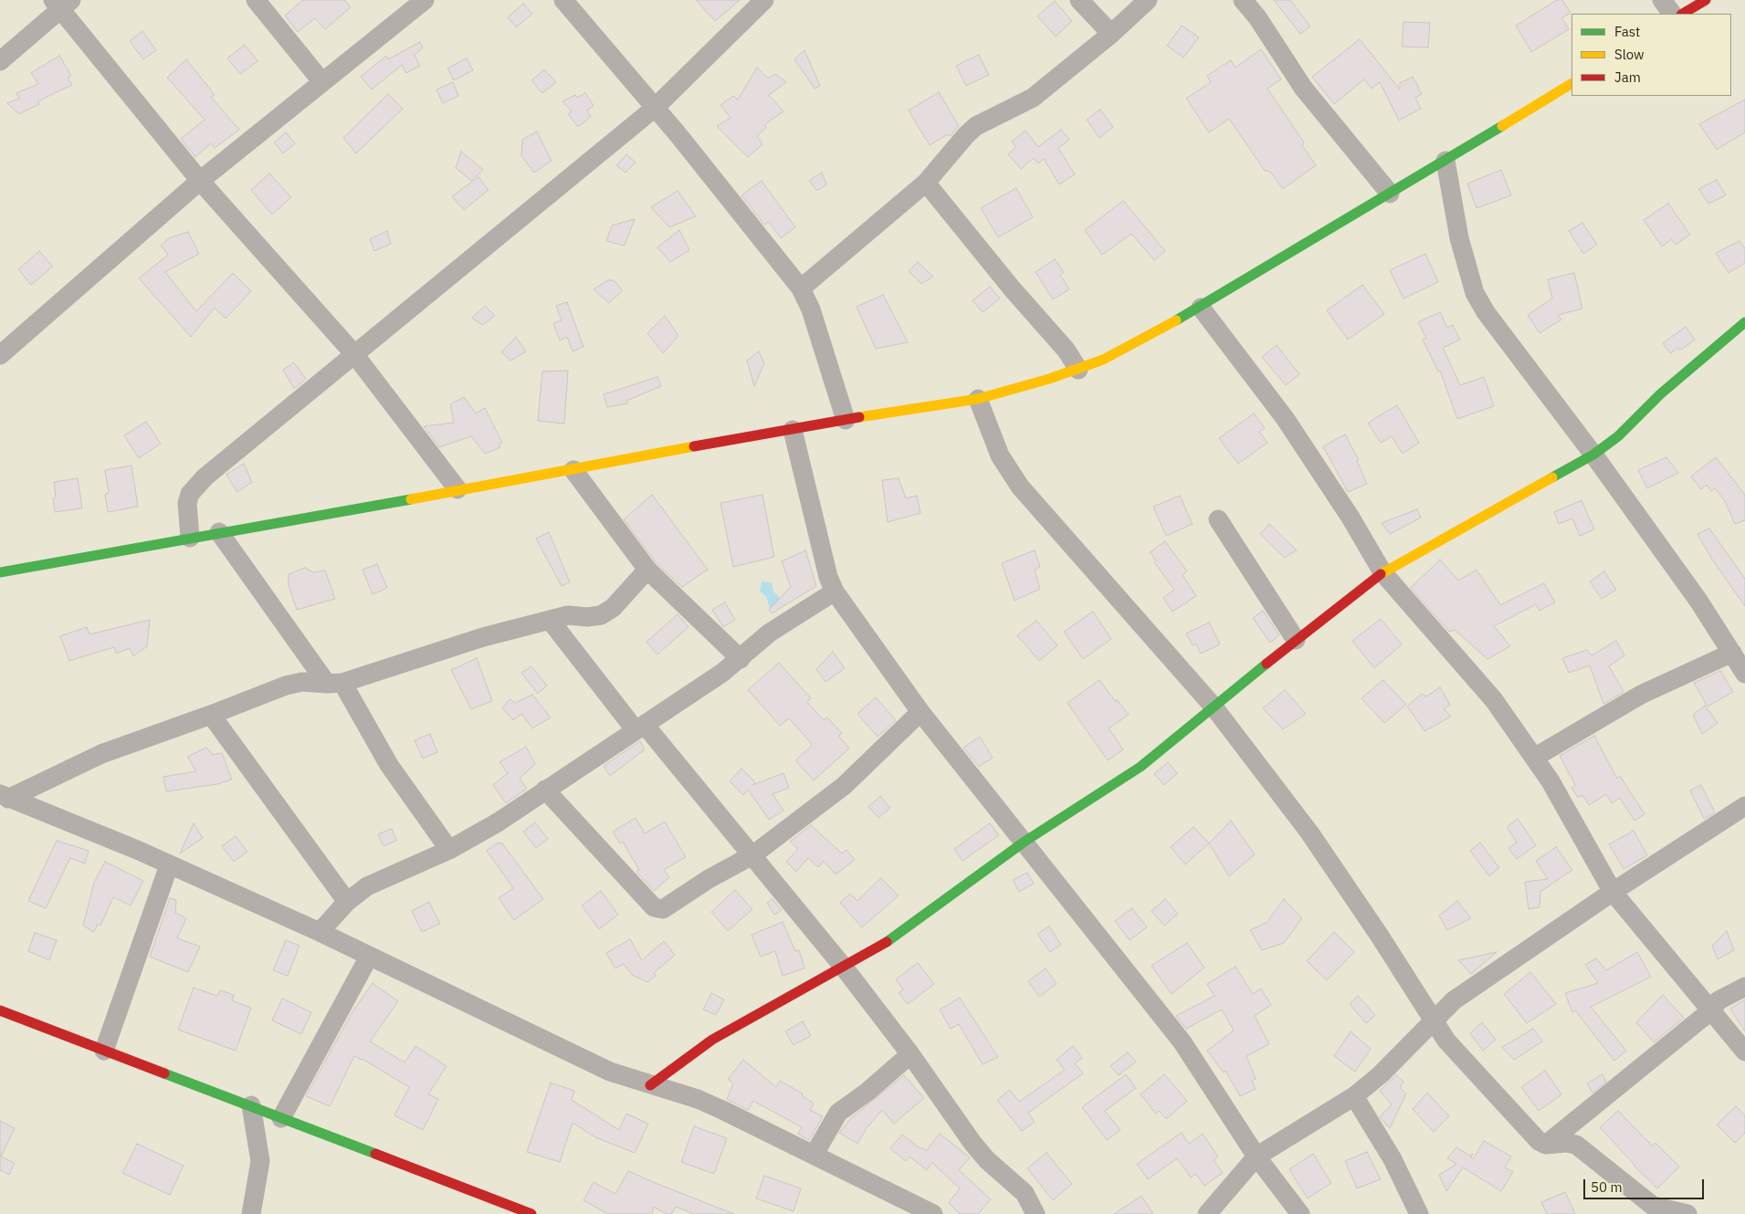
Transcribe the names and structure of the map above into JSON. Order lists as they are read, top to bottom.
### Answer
{
  "legend": ["Fast", "Slow", "Jam"],
  "scale_bar": "50 m"
}
